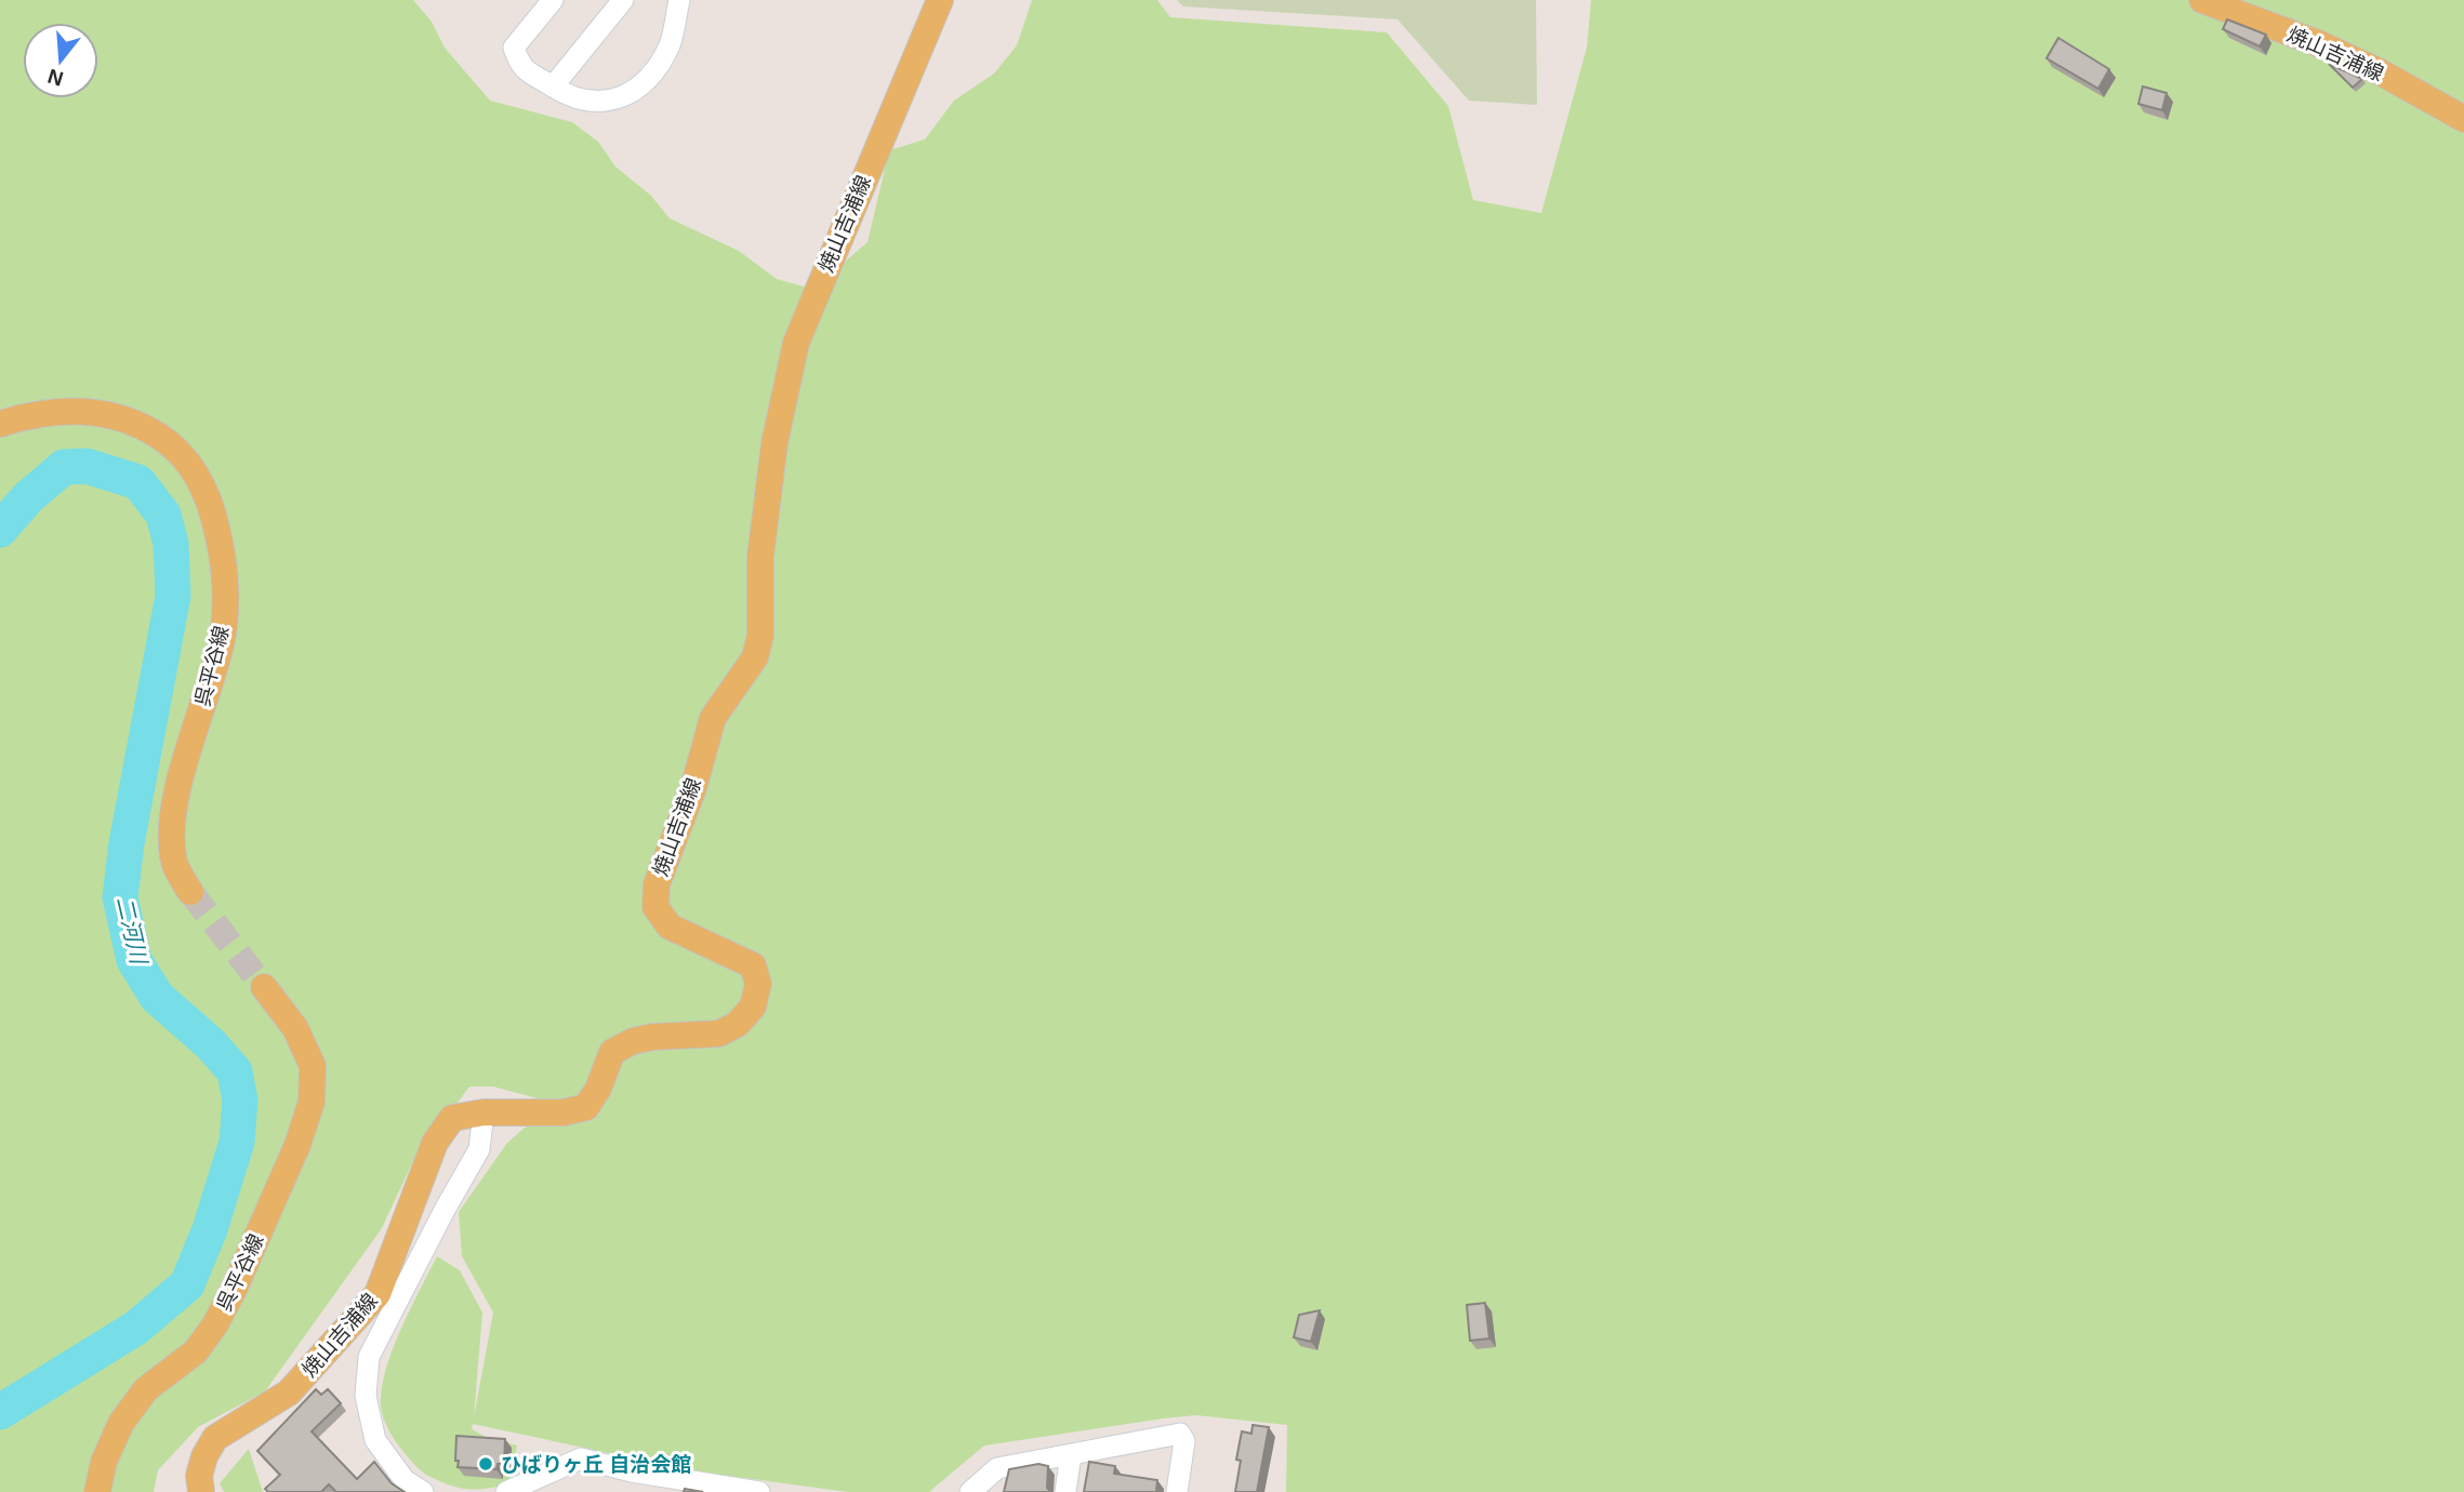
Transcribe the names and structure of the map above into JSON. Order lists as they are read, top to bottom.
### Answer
{
  "streets": {
    "main road": ["焼山吉浦線", "呉平谷線"]
  },
  "water": ["二河川"],
  "places": ["ひばりヶ丘 自治会館"],
  "north": "bottom"
}
